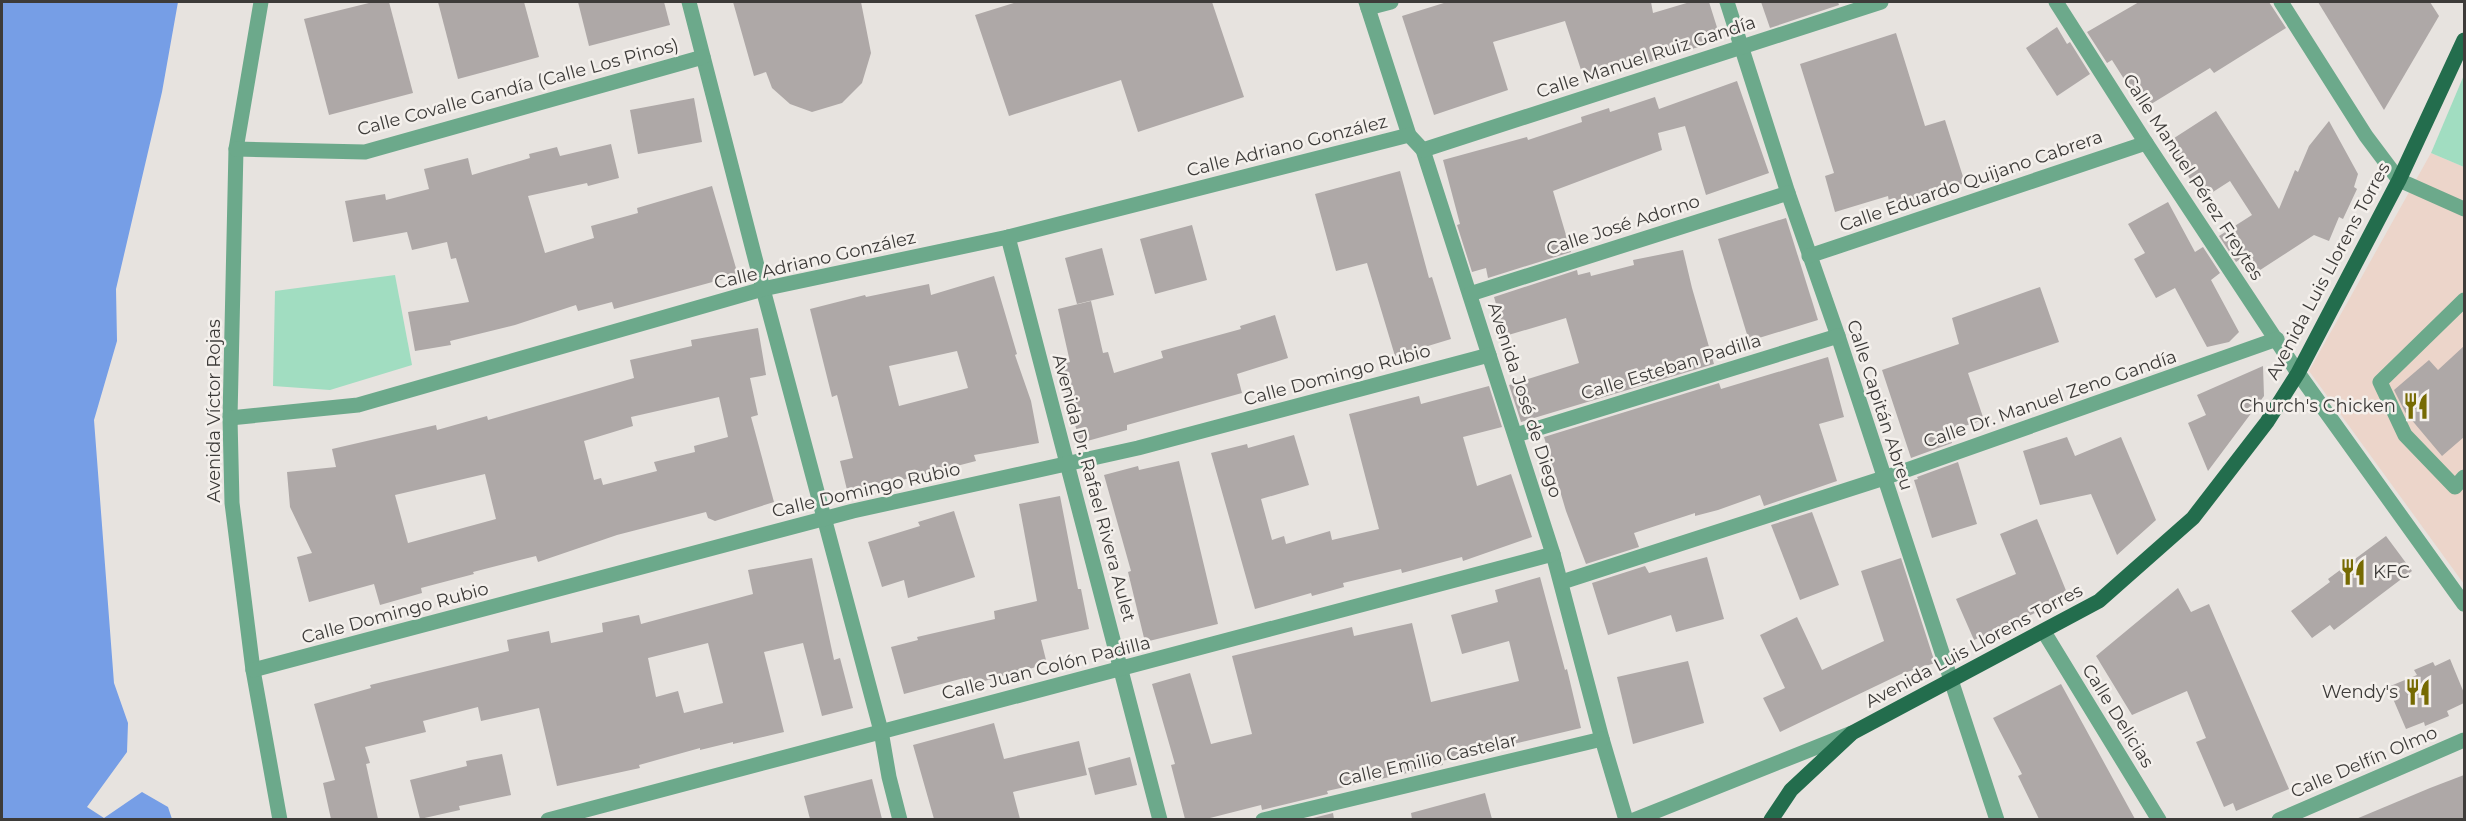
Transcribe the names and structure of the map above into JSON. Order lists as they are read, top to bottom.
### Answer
{
  "streets": {
    "main road": ["Avenida Luis Llorens Torres"],
    "street": [
      "Calle Manuel Ruiz Gandía",
      "Calle Covalle Gandía (Calle Los Pinos)",
      "Calle Adriano González",
      "Calle Manuel Pérez Freytes",
      "Calle Eduardo Quijano Cabrera",
      "Calle José Adorno",
      "Calle Esteban Padilla",
      "Calle Domingo Rubio",
      "Calle Dr. Manuel Zeno Gandía",
      "Avenida José de Diego",
      "Calle Capitán Abreu",
      "Avenida Víctor Rojas",
      "Avenida Dr. Rafael Rivera Aulet",
      "Calle Juan Colón Padilla",
      "Calle Delicias",
      "Calle Emilio Castelar",
      "Calle Delfín Olmo"
    ]
  },
  "crossings": [
    ["Calle Manuel Ruiz Gandía", "Avenida José de Diego"],
    ["Calle Manuel Ruiz Gandía", "Calle Capitán Abreu"],
    ["Calle Covalle Gandía (Calle Los Pinos)", "Avenida Víctor Rojas"],
    ["Calle Adriano González", "Avenida José de Diego"],
    ["Calle Adriano González", "Avenida Víctor Rojas"],
    ["Calle Adriano González", "Avenida Dr. Rafael Rivera Aulet"],
    ["Calle Manuel Pérez Freytes", "Calle Eduardo Quijano Cabrera"],
    ["Calle Manuel Pérez Freytes", "Avenida Luis Llorens Torres"],
    ["Calle Manuel Pérez Freytes", "Calle Dr. Manuel Zeno Gandía"],
    ["Calle Eduardo Quijano Cabrera", "Calle Capitán Abreu"],
    ["Calle José Adorno", "Avenida José de Diego"],
    ["Calle José Adorno", "Calle Capitán Abreu"],
    ["Avenida Luis Llorens Torres", "Calle Capitán Abreu"],
    ["Avenida Luis Llorens Torres", "Calle Delicias"],
    ["Calle Esteban Padilla", "Avenida José de Diego"],
    ["Calle Esteban Padilla", "Calle Capitán Abreu"],
    ["Calle Domingo Rubio", "Avenida José de Diego"],
    ["Calle Domingo Rubio", "Avenida Víctor Rojas"],
    ["Calle Domingo Rubio", "Avenida Dr. Rafael Rivera Aulet"],
    ["Calle Dr. Manuel Zeno Gandía", "Avenida José de Diego"],
    ["Calle Dr. Manuel Zeno Gandía", "Calle Capitán Abreu"],
    ["Avenida José de Diego", "Calle Juan Colón Padilla"],
    ["Avenida José de Diego", "Calle Emilio Castelar"],
    ["Avenida Dr. Rafael Rivera Aulet", "Calle Juan Colón Padilla"]
  ],
  "places": {
    "restaurant": ["Church's Chicken", "KFC", "Wendy's"]
  }
}
